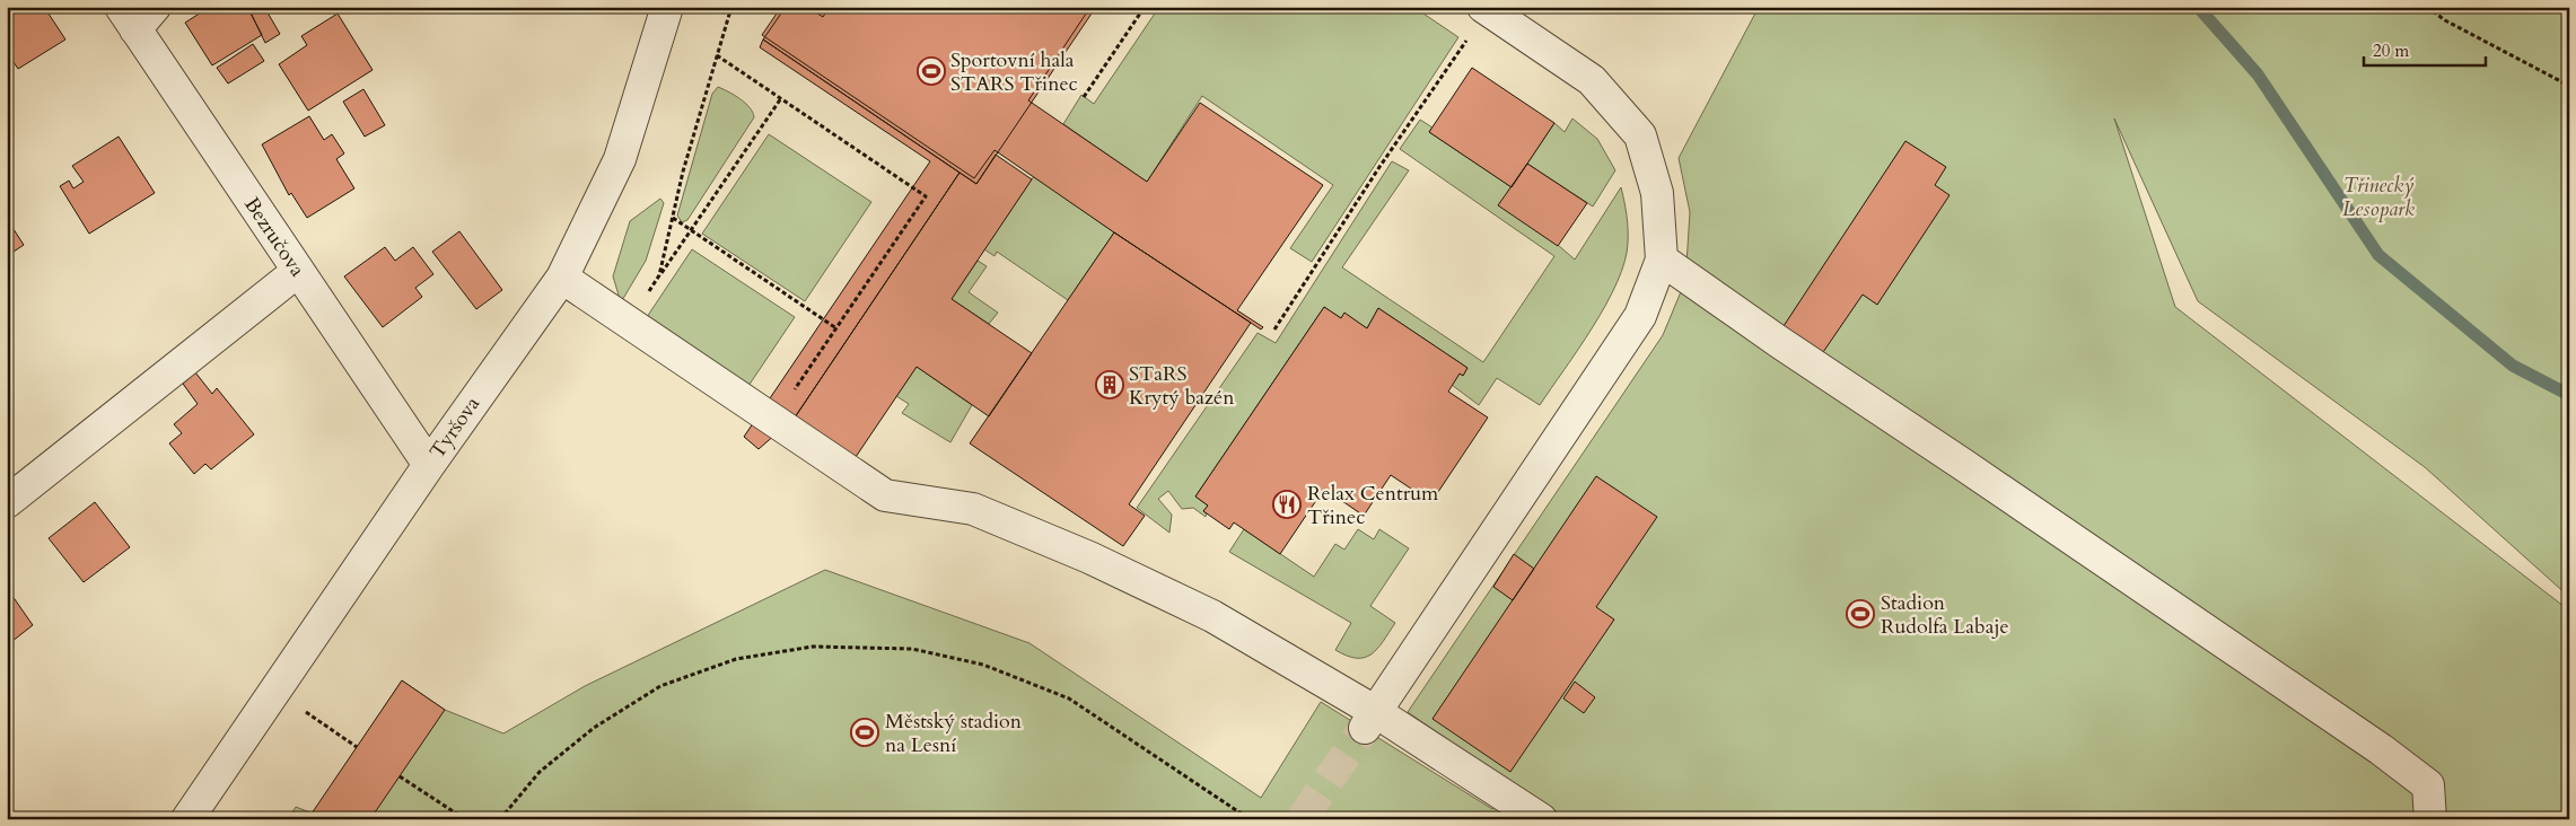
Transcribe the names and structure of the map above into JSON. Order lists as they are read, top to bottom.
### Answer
{
  "streets": {
    "street": ["Bezručova", "Tyršova"]
  },
  "crossings": [
    ["Bezručova", "Tyršova"]
  ],
  "parks": ["Třinecký Lesopark"],
  "places": {
    "sports": ["Sportovní hala STARS Třinec", "Stadion Rudolfa Labaje", "Městský stadion na Lesní"],
    "building": ["STaRS Krytý bazén"],
    "restaurant": ["Relax Centrum Třinec"]
  },
  "scale_bar": "20 m"
}
